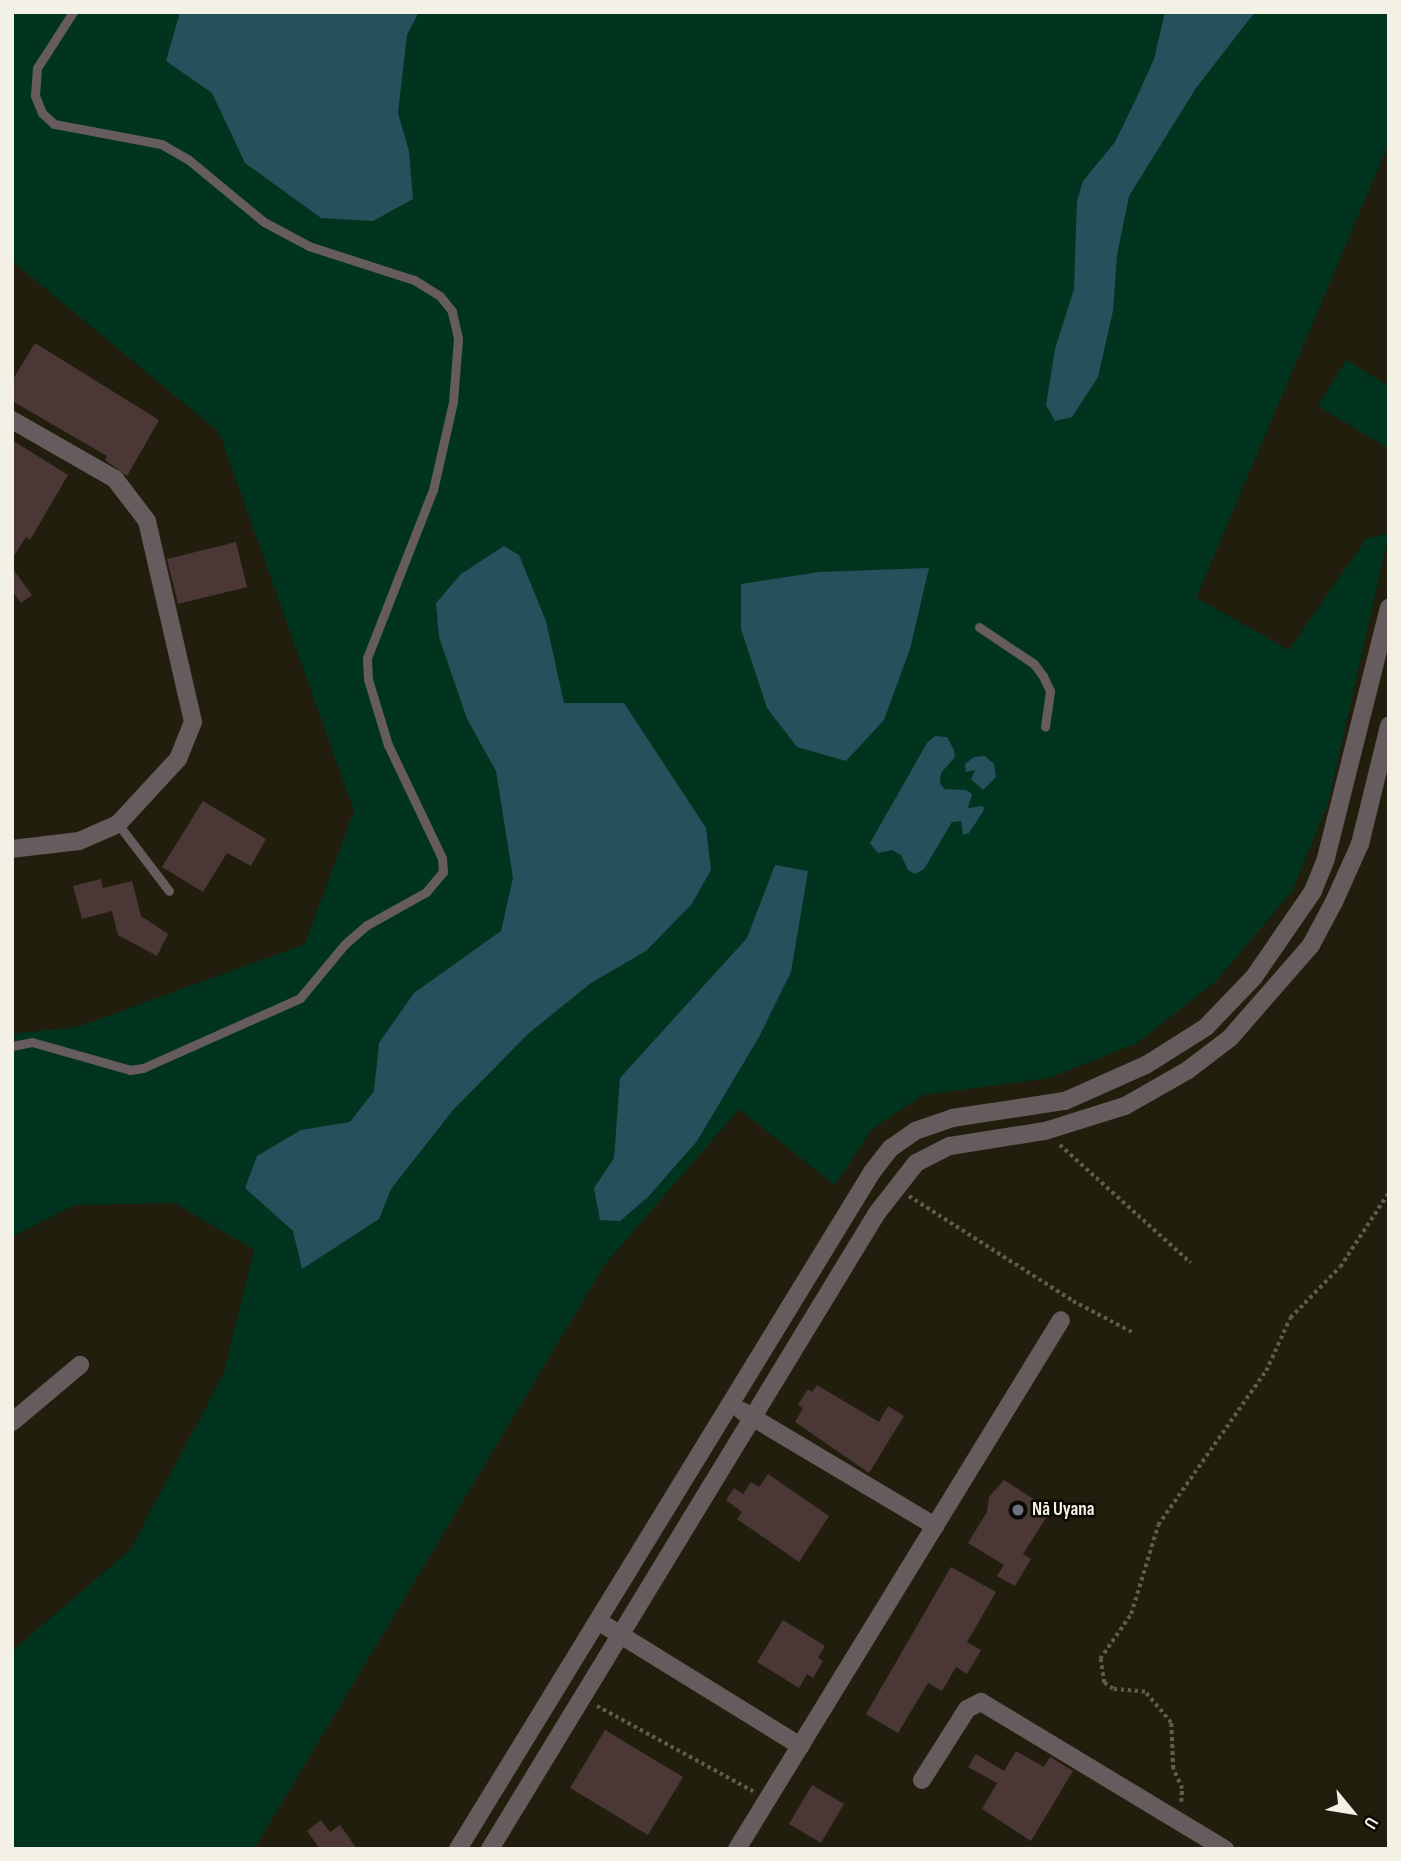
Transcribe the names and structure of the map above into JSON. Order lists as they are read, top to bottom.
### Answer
{
  "places": ["Nā Uyana"],
  "north": "bottom right"
}
